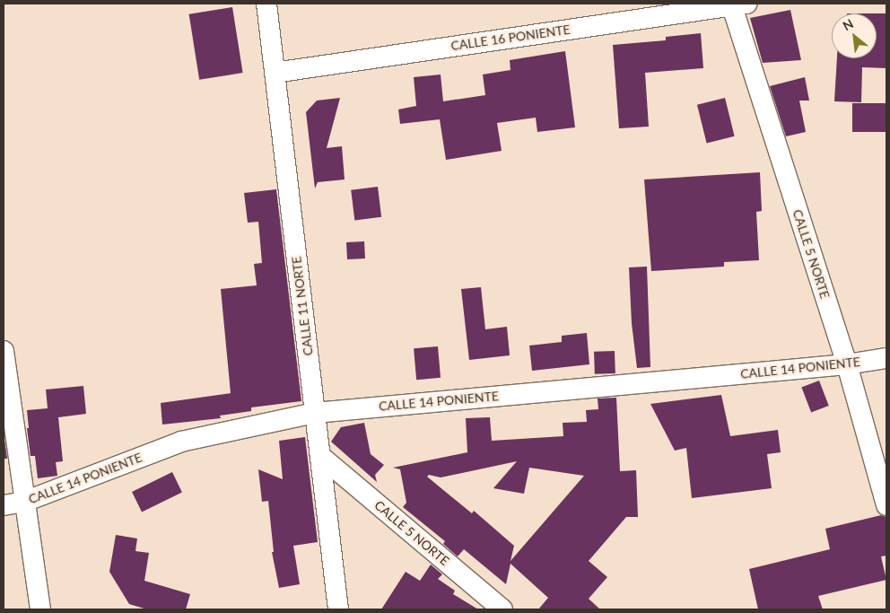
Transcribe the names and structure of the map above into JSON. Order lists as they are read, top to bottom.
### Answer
{
  "streets": {
    "street": [
      "CALLE 16 PONIENTE",
      "CALLE 5 NORTE",
      "CALLE 11 NORTE",
      "CALLE 14 PONIENTE"
    ]
  },
  "crossings": [
    ["CALLE 16 PONIENTE", "CALLE 5 NORTE"],
    ["CALLE 16 PONIENTE", "CALLE 11 NORTE"],
    ["CALLE 5 NORTE", "CALLE 11 NORTE"],
    ["CALLE 5 NORTE", "CALLE 14 PONIENTE"],
    ["CALLE 11 NORTE", "CALLE 14 PONIENTE"]
  ],
  "north": "top left"
}
